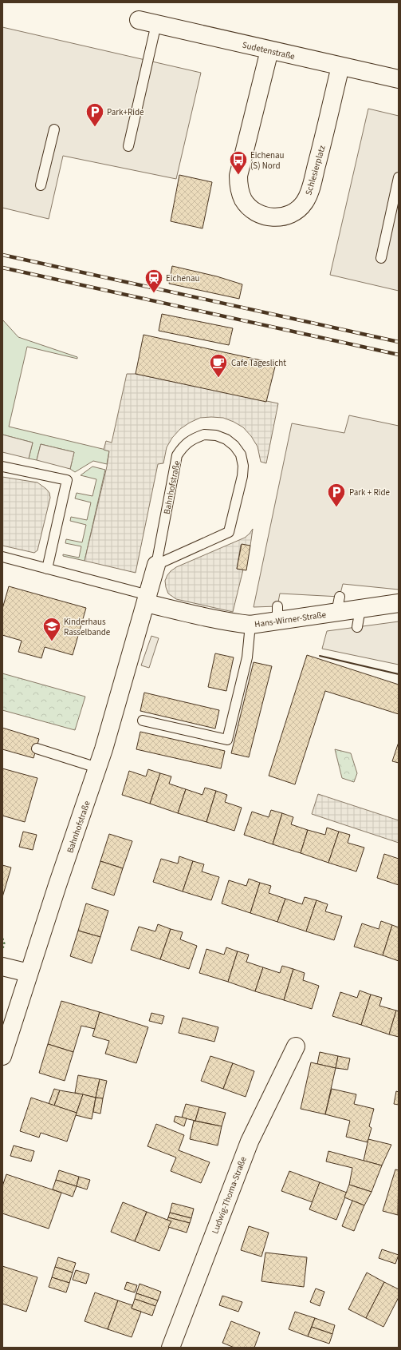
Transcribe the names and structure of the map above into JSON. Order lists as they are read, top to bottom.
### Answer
{
  "streets": {
    "street": [
      "Sudetenstraße",
      "Schlesierplatz",
      "Bahnhofstraße",
      "Hans-Wirner-Straße",
      "Ludwig-Thoma-Straße"
    ]
  },
  "crossings": [
    ["Sudetenstraße", "Schlesierplatz"],
    ["Bahnhofstraße", "Hans-Wirner-Straße"]
  ],
  "places": {
    "parking": ["Park+Ride", "Park + Ride"],
    "bus stop": ["Eichenau (S) Nord"],
    "station": ["Eichenau"],
    "cafe": ["Cafe Tageslicht"],
    "school or university": ["Kinderhaus Rasselbande"]
  }
}
